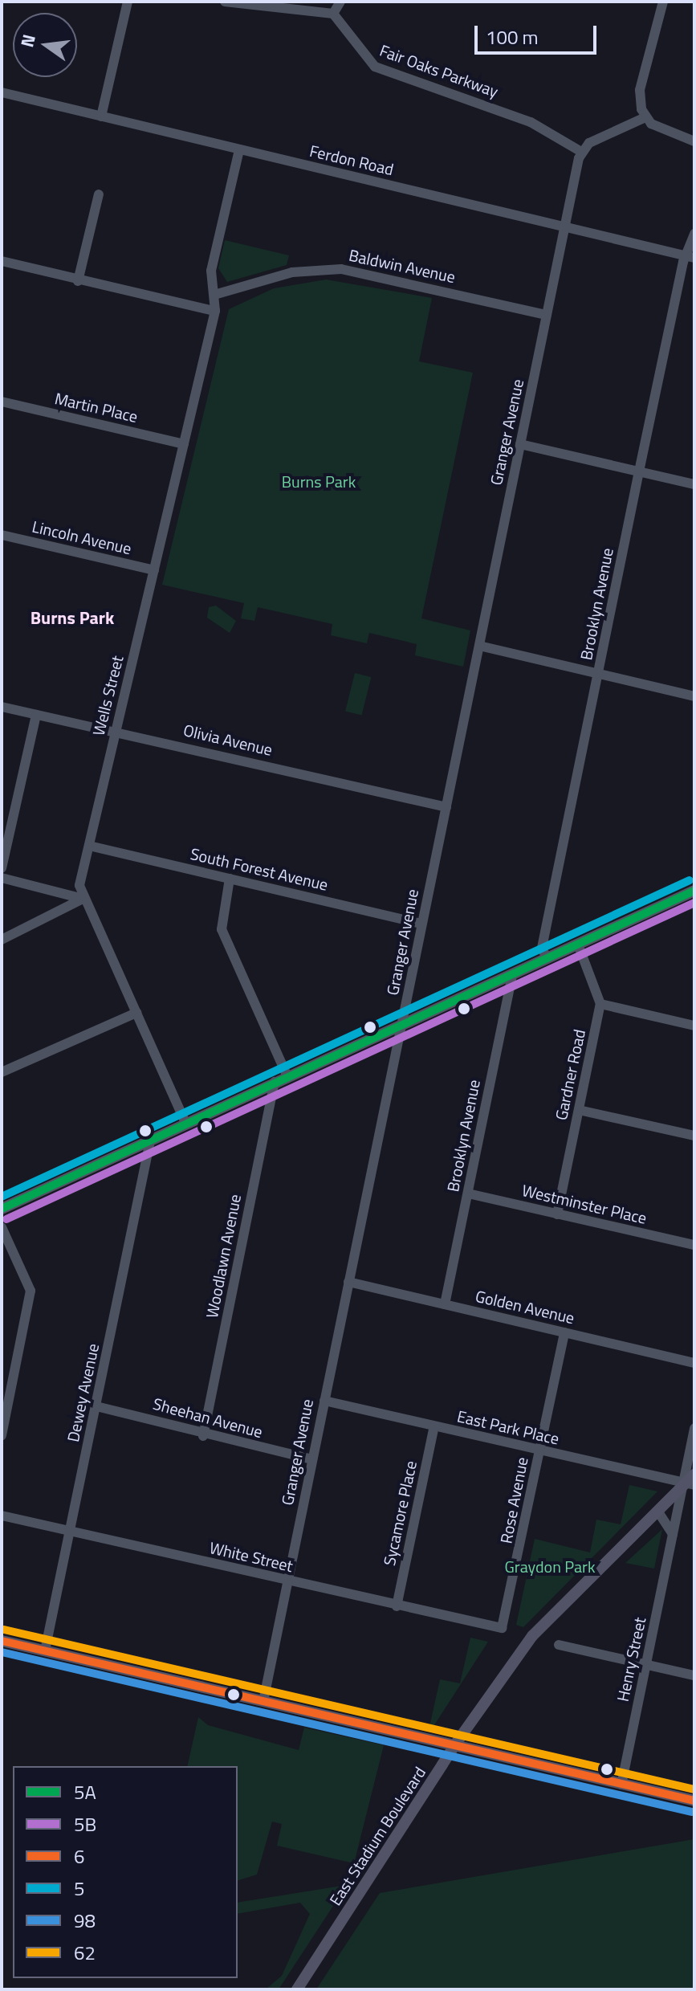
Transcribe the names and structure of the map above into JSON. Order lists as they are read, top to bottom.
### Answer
{
  "streets": {
    "main road": ["East Stadium Boulevard"],
    "street": [
      "Fair Oaks Parkway",
      "Ferdon Road",
      "Baldwin Avenue",
      "Martin Place",
      "Granger Avenue",
      "Lincoln Avenue",
      "Brooklyn Avenue",
      "Wells Street",
      "Olivia Avenue",
      "South Forest Avenue",
      "Gardner Road",
      "Westminster Place",
      "Woodlawn Avenue",
      "Golden Avenue",
      "Dewey Avenue",
      "Sheehan Avenue",
      "East Park Place",
      "Rose Avenue",
      "Sycamore Place",
      "White Street",
      "Henry Street"
    ]
  },
  "crossings": [
    ["Fair Oaks Parkway", "Granger Avenue"],
    ["Ferdon Road", "Granger Avenue"],
    ["Ferdon Road", "Brooklyn Avenue"],
    ["Ferdon Road", "Wells Street"],
    ["Baldwin Avenue", "Granger Avenue"],
    ["Baldwin Avenue", "Wells Street"],
    ["Martin Place", "Wells Street"],
    ["Granger Avenue", "Olivia Avenue"],
    ["Granger Avenue", "South Forest Avenue"],
    ["Granger Avenue", "Golden Avenue"],
    ["Granger Avenue", "Sheehan Avenue"],
    ["Granger Avenue", "East Park Place"],
    ["Granger Avenue", "White Street"],
    ["Lincoln Avenue", "Wells Street"],
    ["Brooklyn Avenue", "Westminster Place"],
    ["Brooklyn Avenue", "Golden Avenue"],
    ["Wells Street", "Olivia Avenue"],
    ["Wells Street", "South Forest Avenue"],
    ["Gardner Road", "Westminster Place"],
    ["Woodlawn Avenue", "Sheehan Avenue"],
    ["Golden Avenue", "Rose Avenue"],
    ["Dewey Avenue", "Sheehan Avenue"],
    ["Dewey Avenue", "White Street"],
    ["East Park Place", "Rose Avenue"],
    ["East Park Place", "Sycamore Place"],
    ["East Park Place", "Henry Street"],
    ["East Park Place", "East Stadium Boulevard"],
    ["Rose Avenue", "White Street"],
    ["Sycamore Place", "White Street"],
    ["Henry Street", "East Stadium Boulevard"]
  ],
  "districts": ["Burns Park"],
  "parks": ["Burns Park", "Graydon Park"],
  "lines": [
    "transit line 5",
    "transit line 5A",
    "transit line 5B",
    "transit line 62",
    "transit line 6",
    "transit line 98"
  ],
  "legend": [
    "5A",
    "5B",
    "6",
    "5",
    "98",
    "62"
  ],
  "scale_bar": "100 m",
  "north": "left"
}
